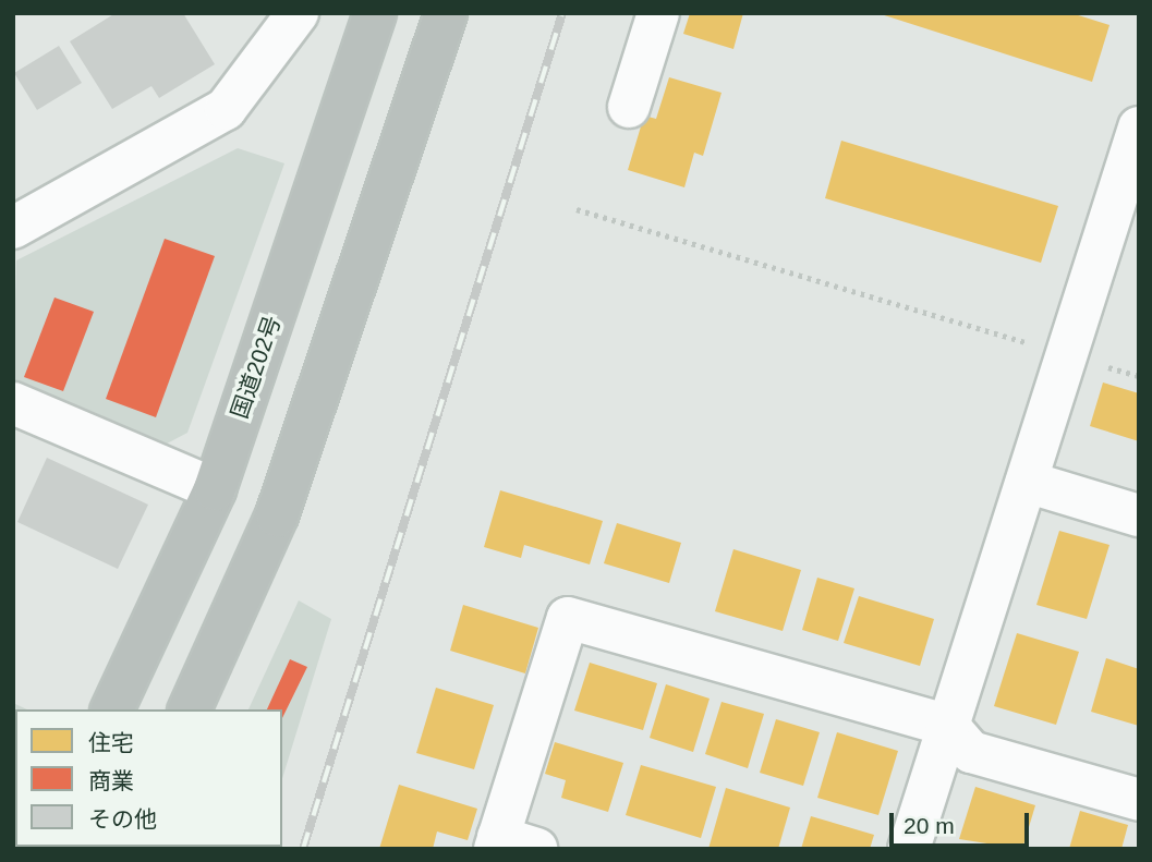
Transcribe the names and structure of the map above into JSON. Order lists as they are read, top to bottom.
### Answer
{
  "streets": {
    "highway": ["国道202号"]
  },
  "legend": ["住宅", "商業", "その他"],
  "scale_bar": "20 m"
}
